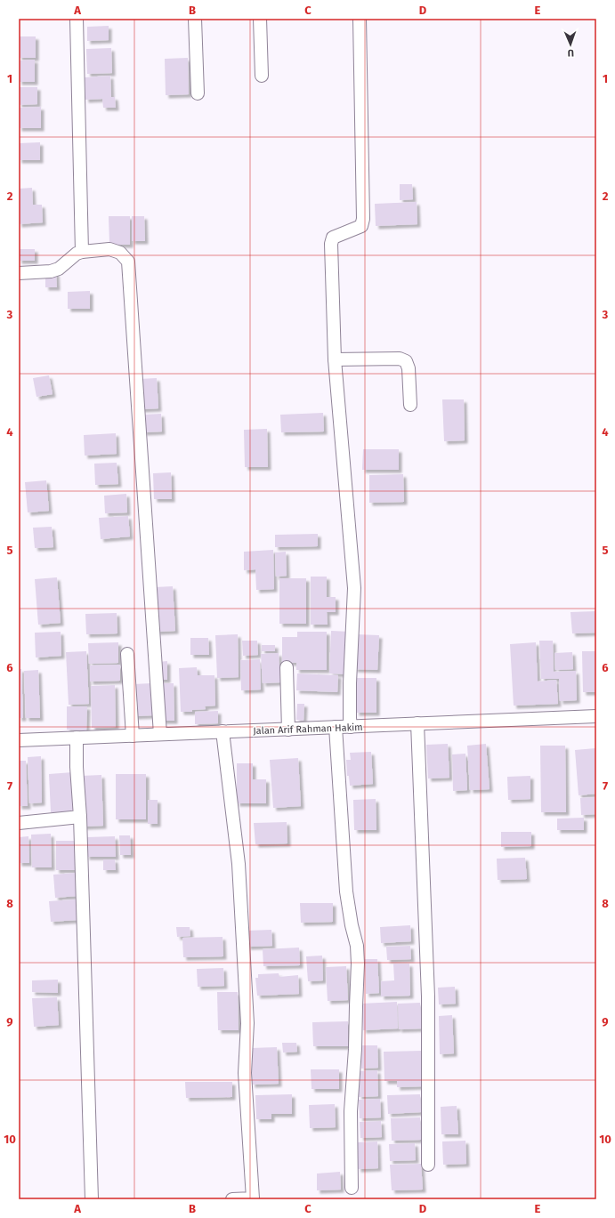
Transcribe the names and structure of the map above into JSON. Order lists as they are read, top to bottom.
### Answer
{
  "streets": {
    "street": ["Jalan Arif Rahman Hakim"]
  },
  "north": "bottom",
  "grid": {
    "columns": [
      "A",
      "B",
      "C",
      "D",
      "E"
    ],
    "rows": [
      "1",
      "2",
      "3",
      "4",
      "5",
      "6",
      "7",
      "8",
      "9",
      "10"
    ]
  }
}
